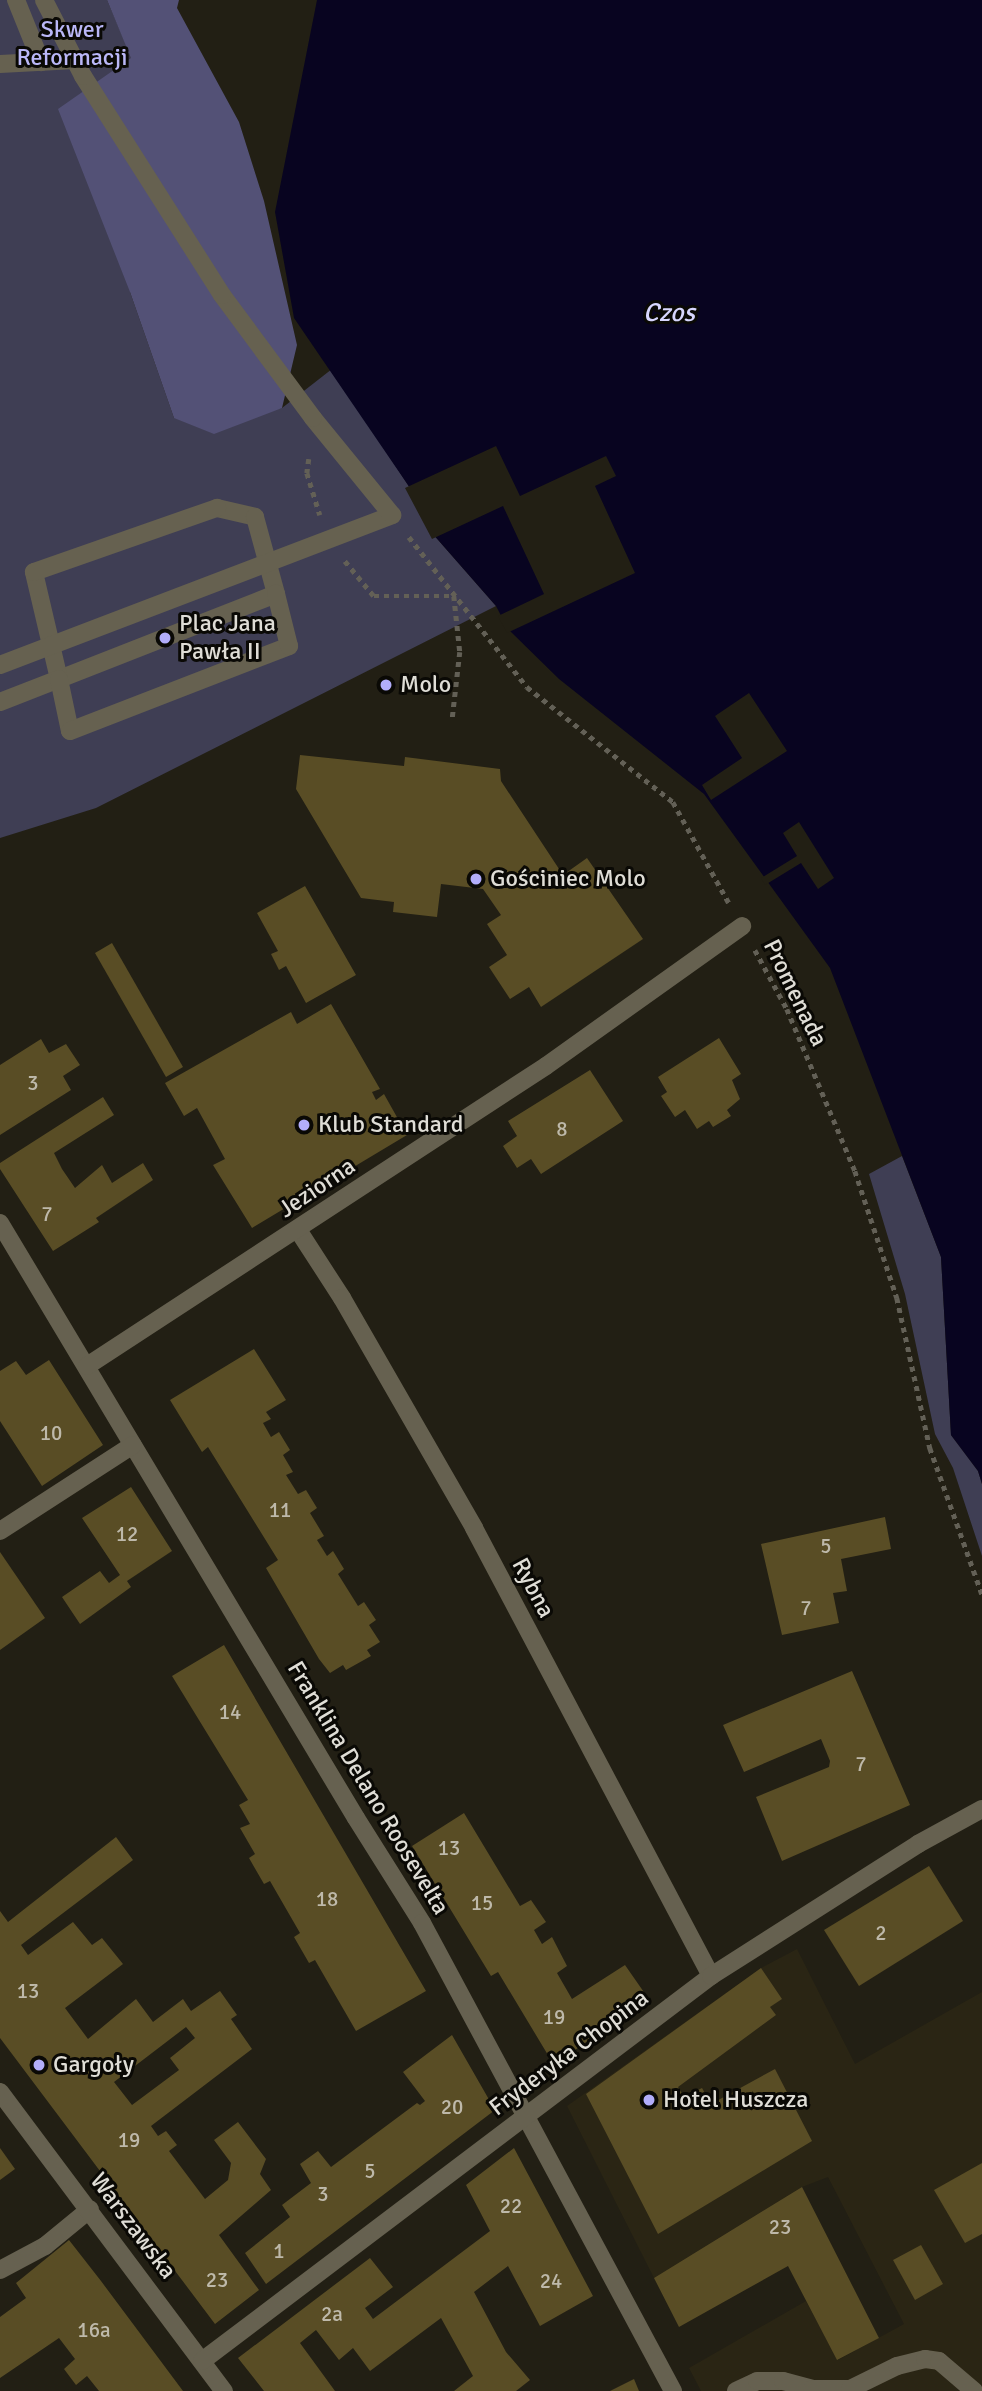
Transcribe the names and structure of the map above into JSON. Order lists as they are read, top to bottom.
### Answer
{
  "streets": {
    "street": [
      "Jeziorna",
      "Rybna",
      "Franklina Delano Roosevelta",
      "Fryderyka Chopina",
      "Warszawska"
    ],
    "path": ["Promenada"]
  },
  "crossings": [
    ["Promenada", "Jeziorna"],
    ["Jeziorna", "Rybna"],
    ["Jeziorna", "Franklina Delano Roosevelta"],
    ["Rybna", "Fryderyka Chopina"],
    ["Franklina Delano Roosevelta", "Fryderyka Chopina"],
    ["Fryderyka Chopina", "Warszawska"]
  ],
  "water": ["Czos"],
  "parks": ["Skwer Reformacji"],
  "places": [
    "Plac Jana Pawła II",
    "Molo",
    "Gościniec Molo",
    "Klub Standard",
    "Gargoły",
    "Hotel Huszcza"
  ],
  "house_numbers": [
    "3",
    "8",
    "7",
    "10",
    "11",
    "12",
    "5",
    "7",
    "14",
    "7",
    "13",
    "18",
    "15",
    "2",
    "13",
    "19",
    "20",
    "19",
    "5",
    "3",
    "22",
    "23",
    "1",
    "23",
    "24",
    "2a",
    "16a"
  ]
}
